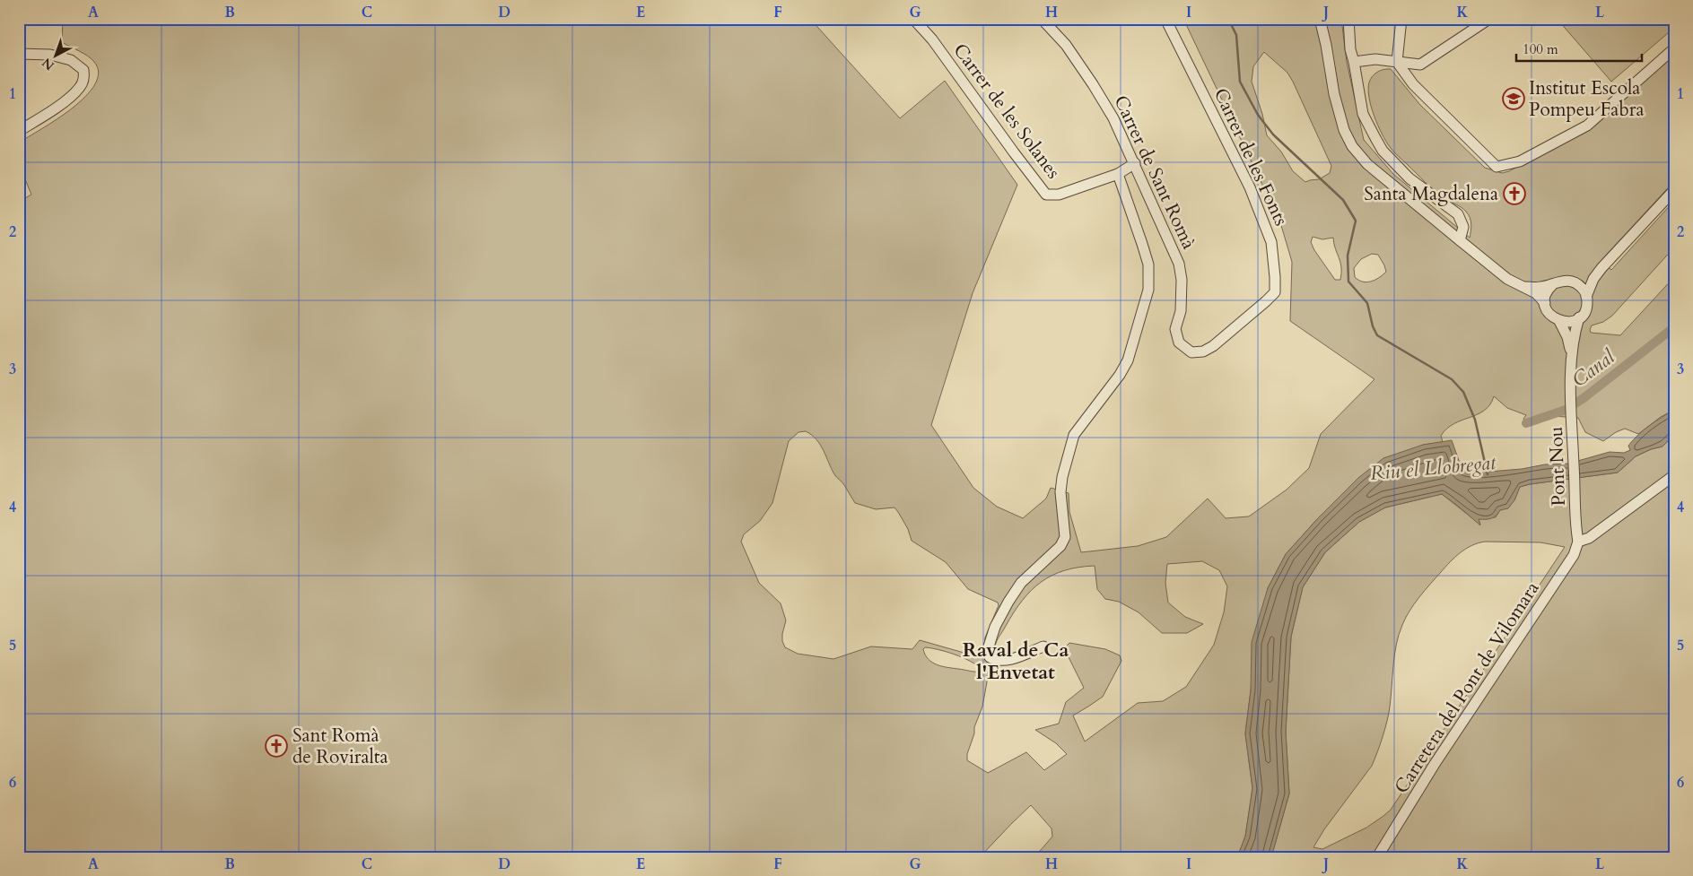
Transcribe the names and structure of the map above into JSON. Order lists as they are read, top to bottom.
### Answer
{
  "streets": {
    "street": [
      "Carrer de les Solanes",
      "Carrer de les Fonts",
      "Carrer de Sant Romà",
      "Pont Nou",
      "Carretera del Pont de Vilomara"
    ]
  },
  "crossings": [
    ["Carrer de les Solanes", "Carrer de Sant Romà"],
    ["Carrer de les Fonts", "Carrer de Sant Romà"],
    ["Pont Nou", "Carretera del Pont de Vilomara"]
  ],
  "districts": ["Raval de Ca l'Envetat"],
  "water": ["Canal", "Riu el Llobregat"],
  "places": {
    "school or university": ["Institut Escola Pompeu Fabra"],
    "church": ["Santa Magdalena", "Sant Romà de Roviralta"]
  },
  "scale_bar": "100 m",
  "north": "bottom left",
  "grid": {
    "columns": [
      "A",
      "B",
      "C",
      "D",
      "E",
      "F",
      "G",
      "H",
      "I",
      "J",
      "K",
      "L"
    ],
    "rows": [
      "1",
      "2",
      "3",
      "4",
      "5",
      "6"
    ]
  }
}
